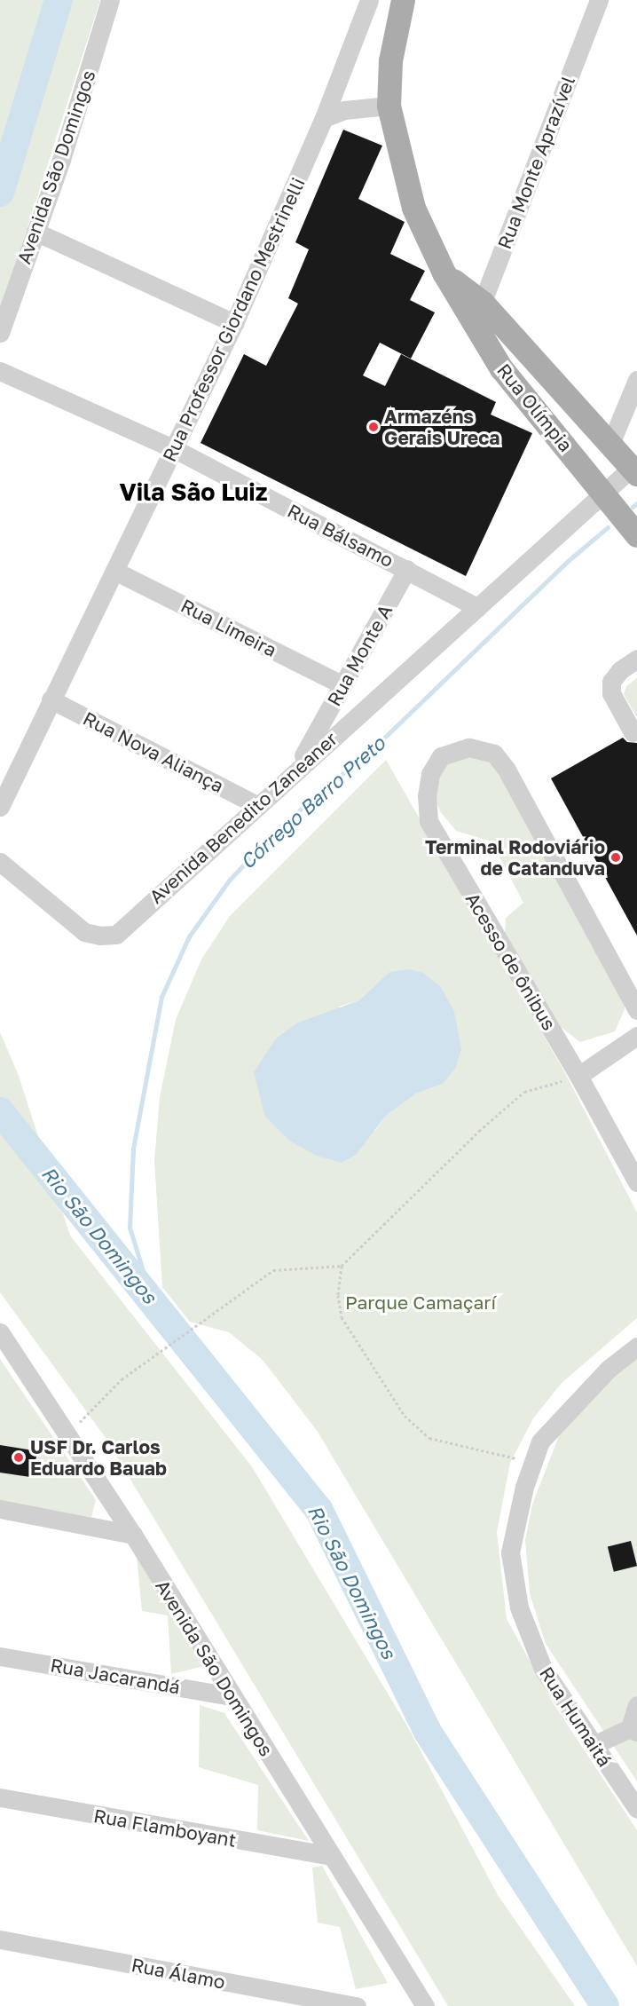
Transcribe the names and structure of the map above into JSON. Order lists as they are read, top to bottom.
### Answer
{
  "streets": {
    "main road": ["Rua Olímpia"],
    "street": [
      "Rua Monte Aprazível",
      "Avenida São Domingos",
      "Rua Professor Giordano Mestrinelli",
      "Rua Bálsamo",
      "Rua Limeira",
      "Rua Monte A",
      "Rua Nova Aliança",
      "Avenida Benedito Zaneaner",
      "Acesso de ônibus",
      "Rua Jacarandá",
      "Rua Humaitá",
      "Rua Flamboyant",
      "Rua Álamo"
    ]
  },
  "crossings": [
    ["Rua Monte Aprazível", "Rua Olímpia"],
    ["Avenida São Domingos", "Rua Jacarandá"],
    ["Avenida São Domingos", "Rua Flamboyant"],
    ["Rua Professor Giordano Mestrinelli", "Rua Bálsamo"],
    ["Rua Professor Giordano Mestrinelli", "Rua Limeira"],
    ["Rua Professor Giordano Mestrinelli", "Rua Nova Aliança"],
    ["Rua Olímpia", "Avenida Benedito Zaneaner"],
    ["Rua Bálsamo", "Rua Monte A"],
    ["Rua Bálsamo", "Avenida Benedito Zaneaner"],
    ["Rua Limeira", "Rua Monte A"],
    ["Rua Monte A", "Avenida Benedito Zaneaner"],
    ["Rua Nova Aliança", "Avenida Benedito Zaneaner"]
  ],
  "districts": ["Vila São Luiz"],
  "water": ["Córrego Barro Preto", "Rio São Domingos"],
  "parks": ["Parque Camaçarí"],
  "places": ["Armazéns Gerais Ureca", "Terminal Rodoviário de Catanduva", "USF Dr. Carlos Eduardo Bauab"]
}
